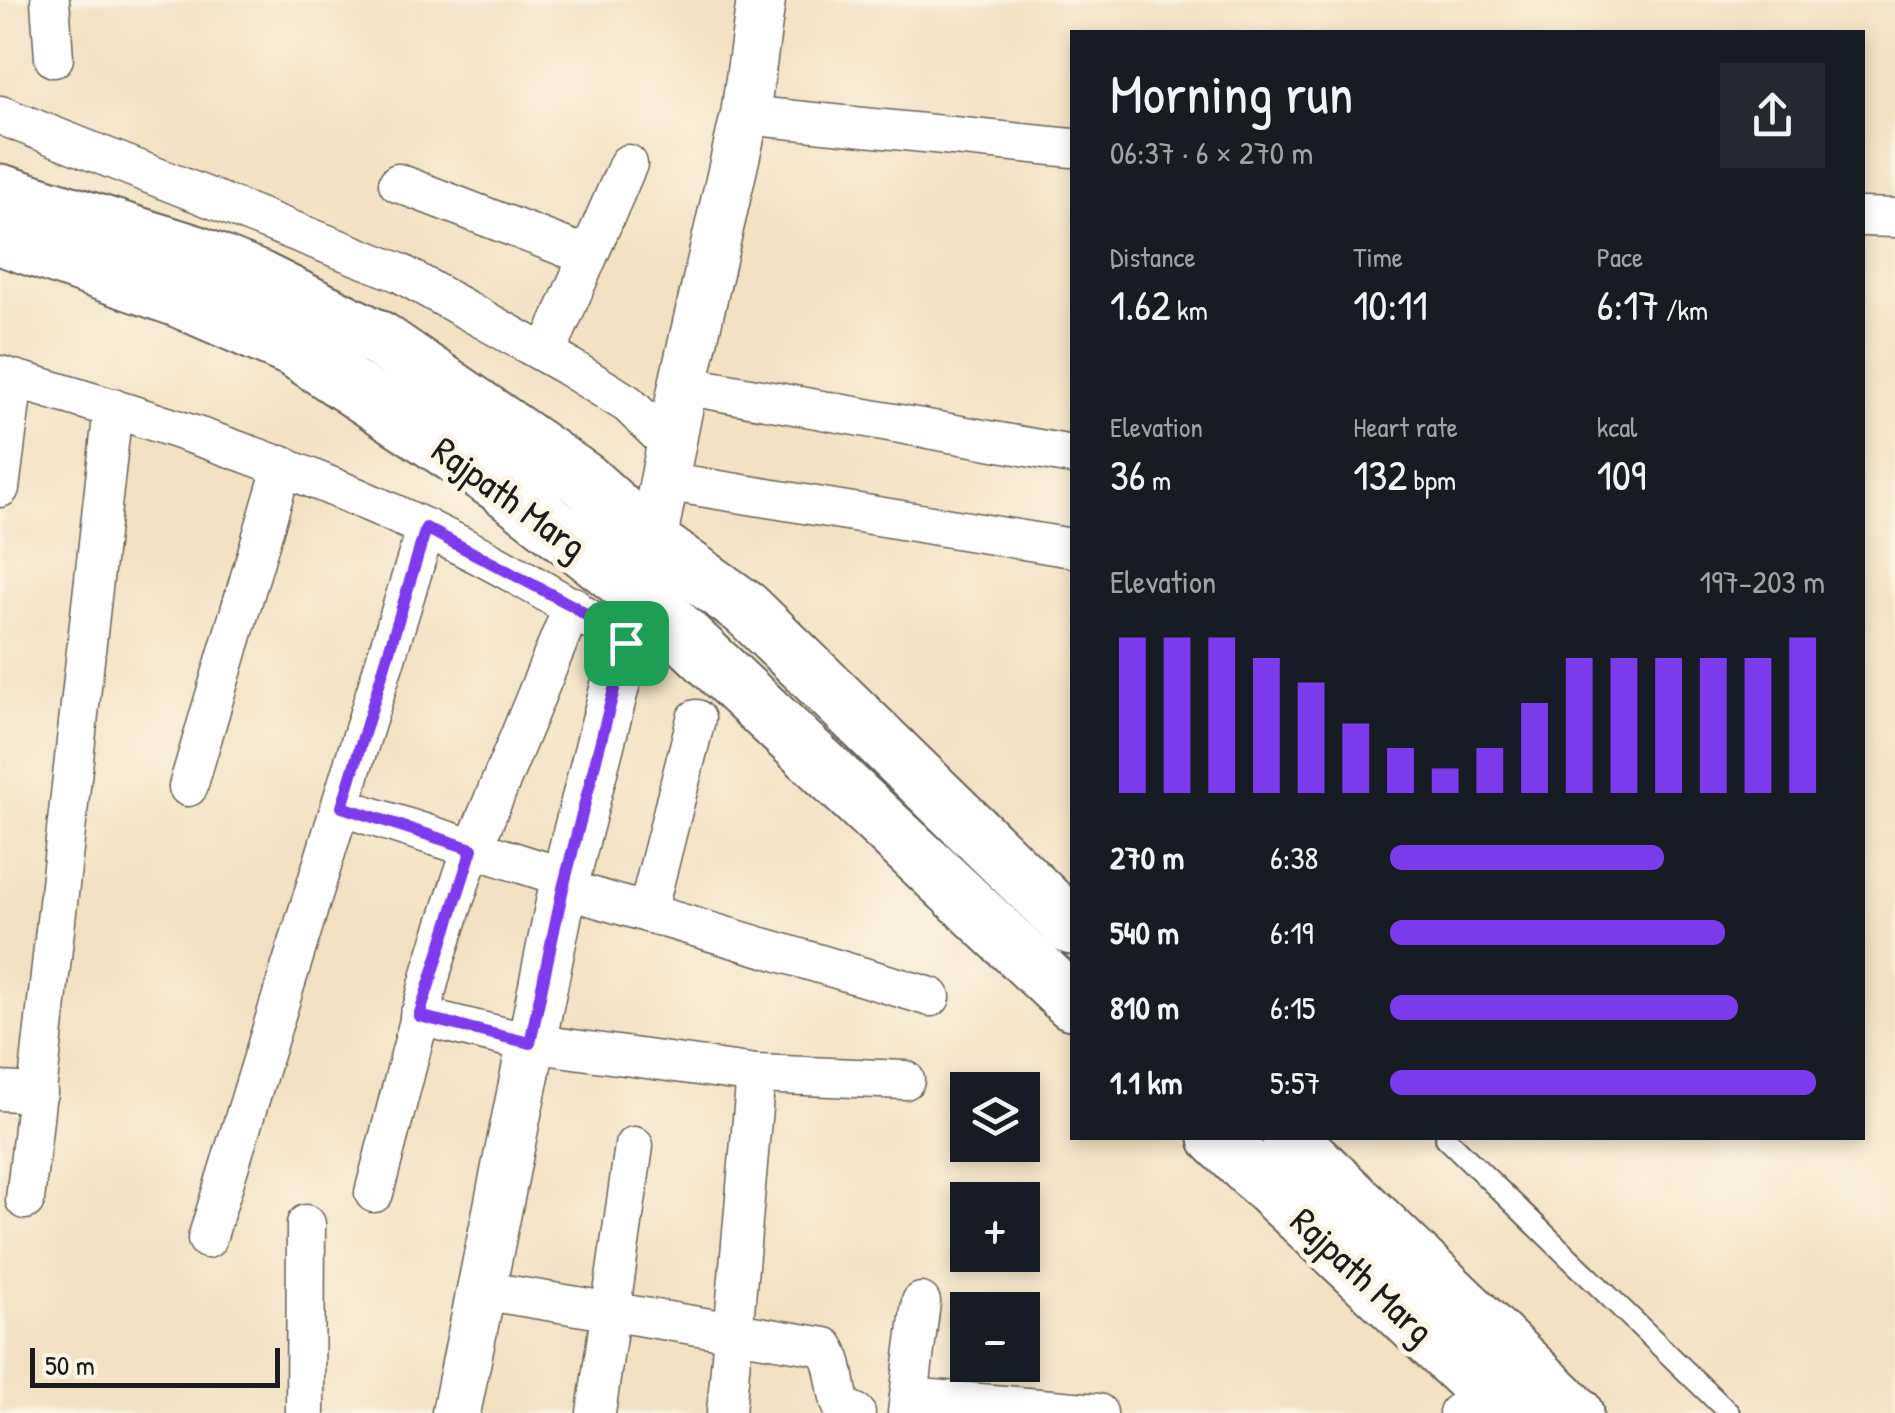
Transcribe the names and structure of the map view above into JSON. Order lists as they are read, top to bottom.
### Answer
{
  "streets": {
    "main road": ["Rajpath Marg"]
  },
  "scale_bar": "50 m",
  "page": {
    "heading": ["Morning run", "06:37 · 6 × 270 m"],
    "stats": [
      ["Distance", "1.62 km"],
      ["Time", "10:11"],
      ["Pace", "6:17 /km"],
      ["Elevation", "36 m"],
      ["Heart rate", "132 bpm"],
      ["kcal", "109"]
    ],
    "chart": ["Elevation", "197–203 m"],
    "list": [
      {
        "name": "270 m",
        "note": "6:38"
      },
      {
        "name": "540 m",
        "note": "6:19"
      },
      {
        "name": "810 m",
        "note": "6:15"
      },
      {
        "name": "1.1 km",
        "note": "5:57"
      }
    ],
    "map_buttons": ["+", "−"],
    "scale": "50 m"
  }
}
